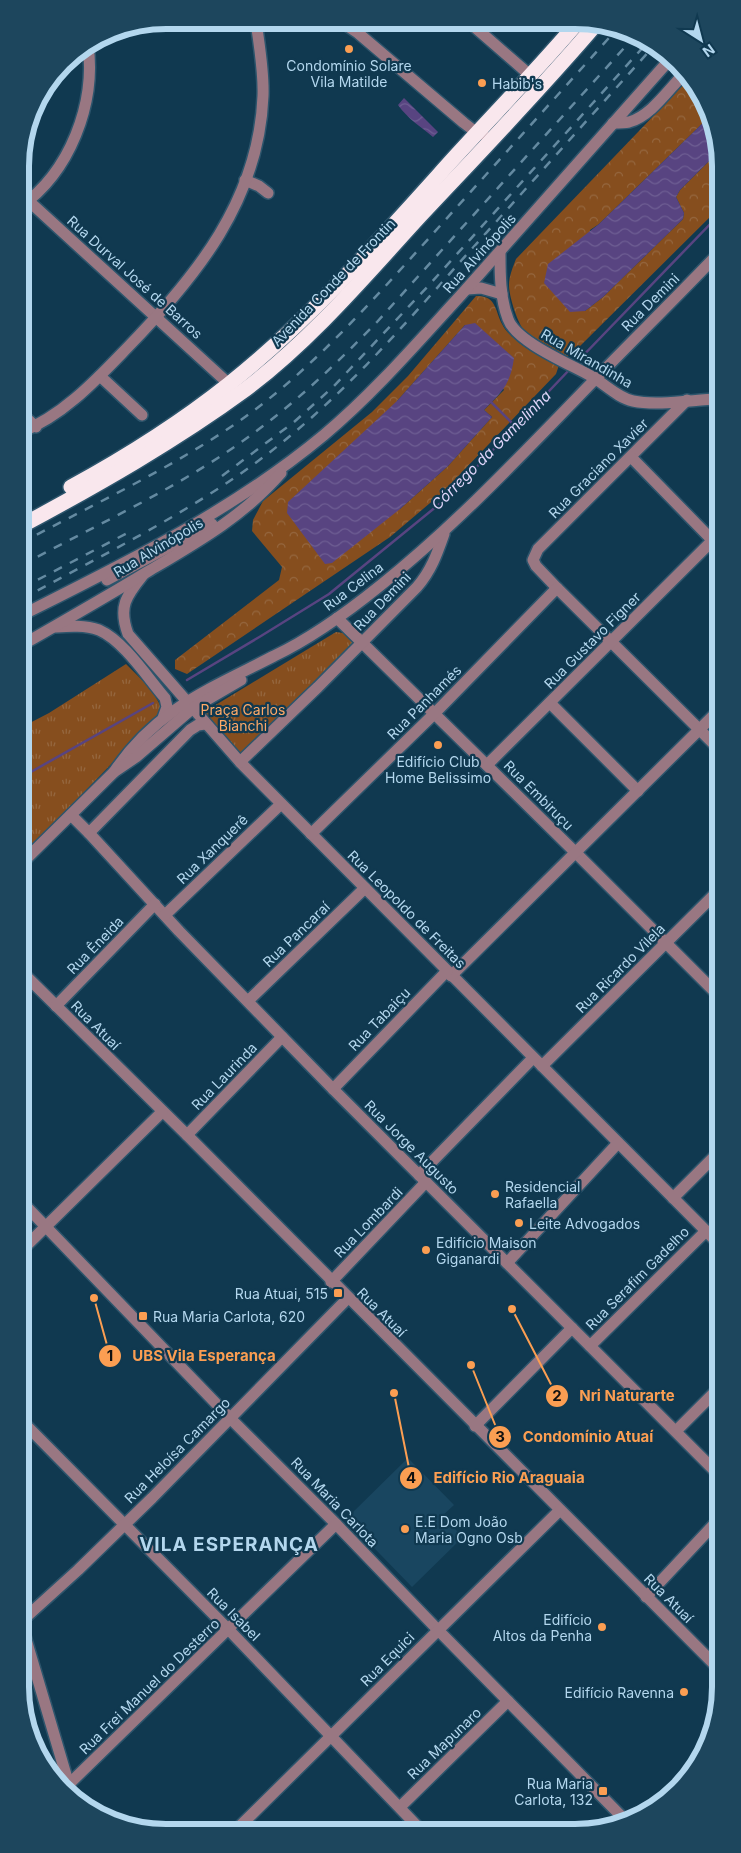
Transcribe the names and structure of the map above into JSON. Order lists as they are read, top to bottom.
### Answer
{
  "streets": {
    "highway": ["Avenida Conde de Frontin"],
    "street": [
      "Rua Alvinópolis",
      "Rua Durval José de Barros",
      "Rua Demini",
      "Rua Mirandinha",
      "Rua Graciano Xavier",
      "Rua Celina",
      "Rua Gustavo Figner",
      "Rua Panhamés",
      "Rua Embiruçu",
      "Rua Xanquerê",
      "Rua Leopoldo de Freitas",
      "Rua Pancaraí",
      "Rua Êneida",
      "Rua Ricardo Vilela",
      "Rua Tabaiçu",
      "Rua Atuaí",
      "Rua Laurinda",
      "Rua Jorge Augusto",
      "Rua Lombardi",
      "Rua Serafim Gadelho",
      "Rua Heloísa Camargo",
      "Rua Maria Carlota",
      "Rua Isabel",
      "Rua Equici",
      "Rua Frei Manuel do Desterro",
      "Rua Mapunaro"
    ]
  },
  "crossings": [
    ["Rua Alvinópolis", "Rua Mirandinha"],
    ["Rua Alvinópolis", "Rua Leopoldo de Freitas"],
    ["Rua Durval José de Barros", "Avenida Conde de Frontin"],
    ["Rua Demini", "Rua Mirandinha"],
    ["Rua Demini", "Rua Celina"],
    ["Rua Demini", "Rua Embiruçu"],
    ["Rua Demini", "Rua Leopoldo de Freitas"],
    ["Rua Mirandinha", "Rua Graciano Xavier"],
    ["Rua Graciano Xavier", "Rua Panhamés"],
    ["Rua Celina", "Rua Embiruçu"],
    ["Rua Celina", "Rua Leopoldo de Freitas"],
    ["Rua Gustavo Figner", "Rua Embiruçu"],
    ["Rua Panhamés", "Rua Embiruçu"],
    ["Rua Panhamés", "Rua Leopoldo de Freitas"],
    ["Rua Embiruçu", "Rua Ricardo Vilela"],
    ["Rua Embiruçu", "Rua Tabaiçu"],
    ["Rua Xanquerê", "Rua Leopoldo de Freitas"],
    ["Rua Xanquerê", "Rua Jorge Augusto"],
    ["Rua Leopoldo de Freitas", "Rua Pancaraí"],
    ["Rua Leopoldo de Freitas", "Rua Ricardo Vilela"],
    ["Rua Leopoldo de Freitas", "Rua Tabaiçu"],
    ["Rua Leopoldo de Freitas", "Rua Lombardi"],
    ["Rua Leopoldo de Freitas", "Rua Serafim Gadelho"],
    ["Rua Pancaraí", "Rua Jorge Augusto"],
    ["Rua Êneida", "Rua Atuaí"],
    ["Rua Êneida", "Rua Jorge Augusto"],
    ["Rua Tabaiçu", "Rua Jorge Augusto"],
    ["Rua Atuaí", "Rua Laurinda"],
    ["Rua Atuaí", "Rua Lombardi"],
    ["Rua Atuaí", "Rua Heloísa Camargo"],
    ["Rua Atuaí", "Rua Equici"],
    ["Rua Laurinda", "Rua Jorge Augusto"],
    ["Rua Jorge Augusto", "Rua Lombardi"],
    ["Rua Jorge Augusto", "Rua Serafim Gadelho"],
    ["Rua Heloísa Camargo", "Rua Maria Carlota"],
    ["Rua Heloísa Camargo", "Rua Isabel"],
    ["Rua Maria Carlota", "Rua Equici"],
    ["Rua Maria Carlota", "Rua Frei Manuel do Desterro"],
    ["Rua Maria Carlota", "Rua Mapunaro"],
    ["Rua Isabel", "Rua Equici"],
    ["Rua Isabel", "Rua Frei Manuel do Desterro"],
    ["Rua Isabel", "Rua Mapunaro"]
  ],
  "districts": ["VILA ESPERANÇA"],
  "water": ["Córrego da Gamelinha"],
  "parks": ["Praça Carlos Bianchi"],
  "places": {
    "other": [
      "Condomínio Solare Vila Matilde",
      "Habib's",
      "Edifício Club Home Belissimo",
      "Residencial Rafaella",
      "Leite Advogados",
      "Edifício Maison Giganardi",
      "UBS Vila Esperança",
      "Nri Naturarte",
      "Condomínio Atuaí",
      "Edifício Rio Araguaia",
      "E.E Dom João Maria Ogno Osb",
      "Edifício Altos da Penha",
      "Edifício Ravenna"
    ],
    "transit": ["Rua Atuai, 515", "Rua Maria Carlota, 620", "Rua Maria Carlota, 132"]
  },
  "north": "bottom right"
}
